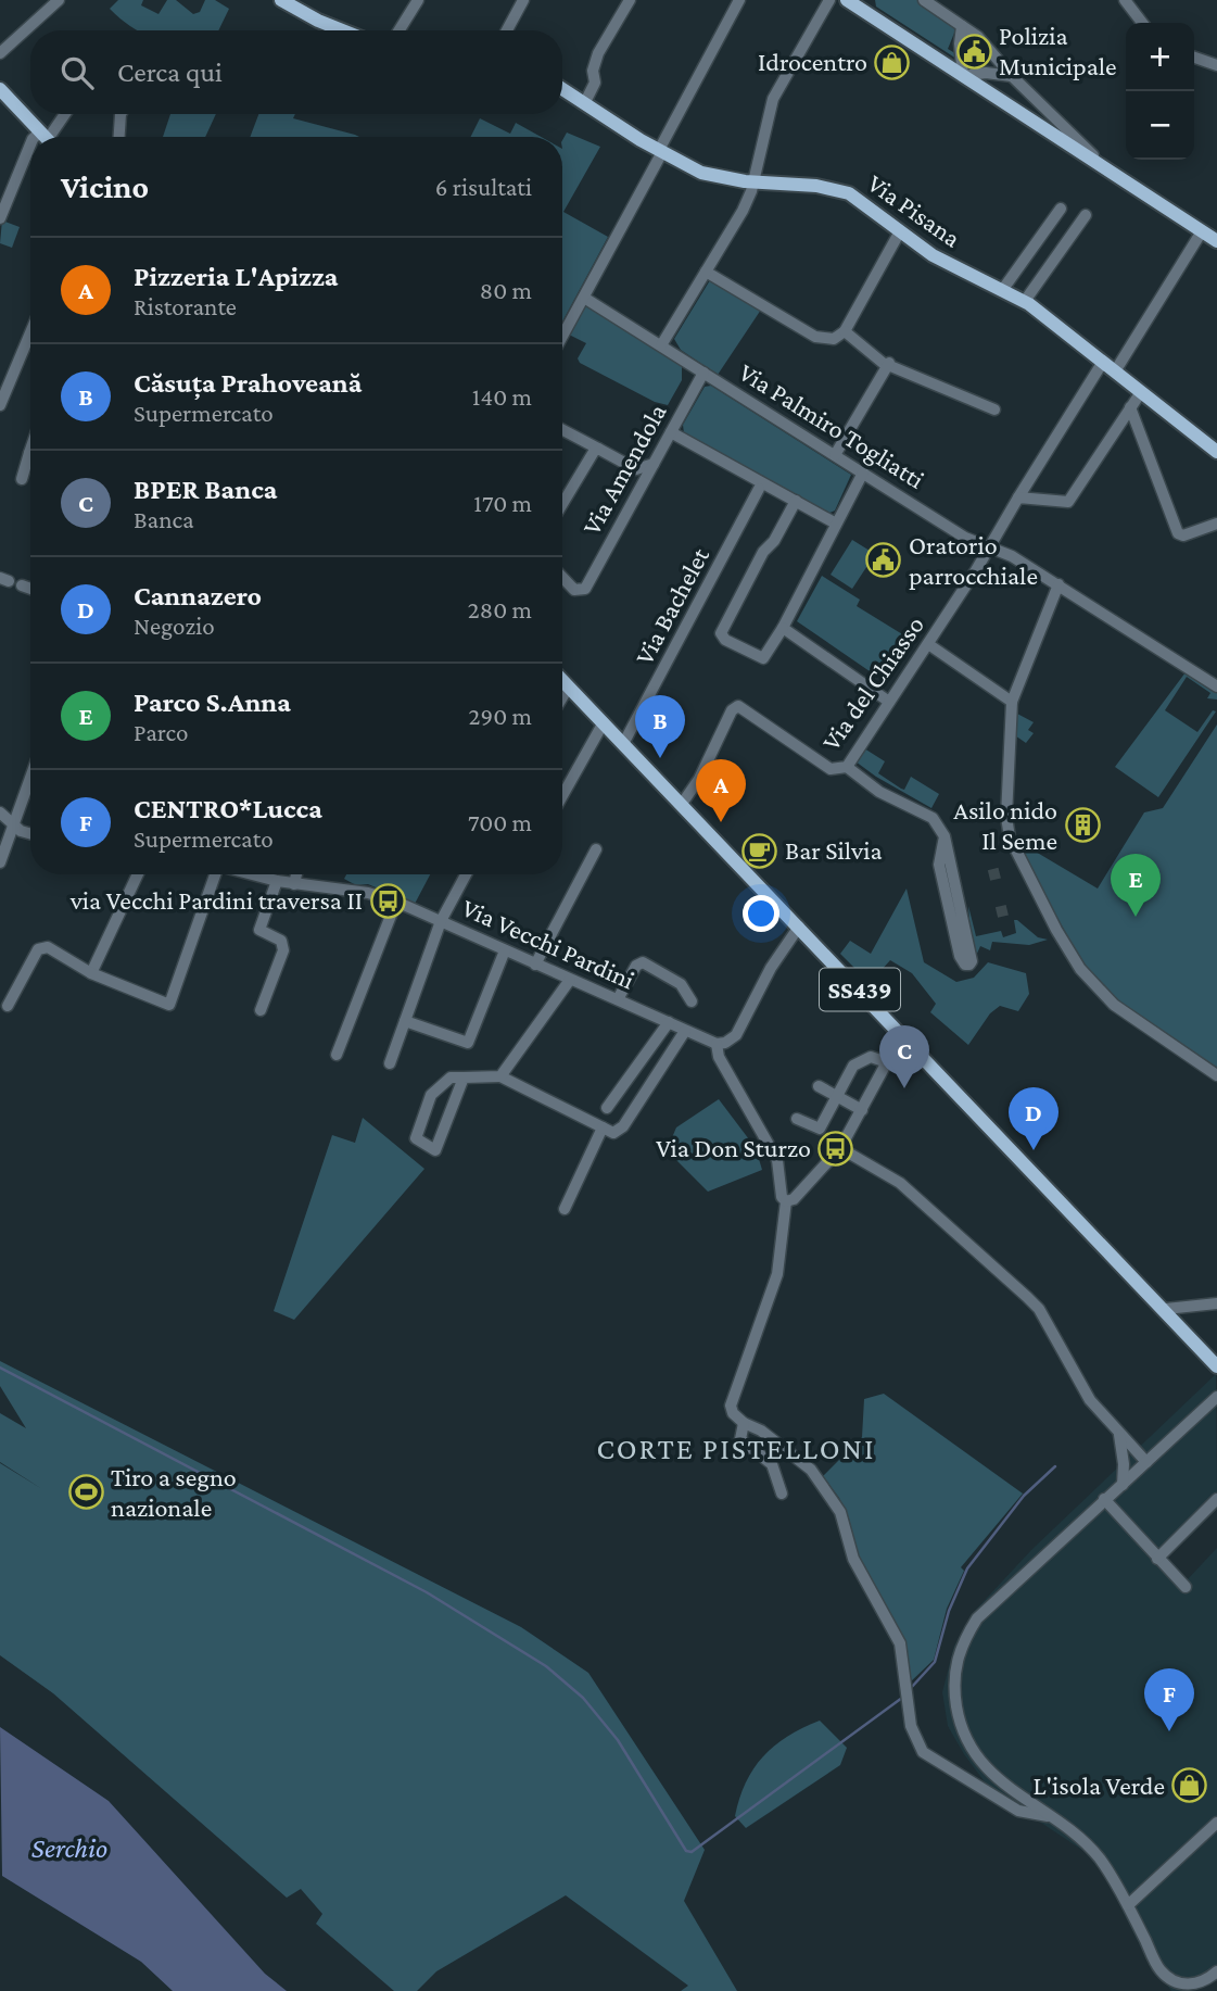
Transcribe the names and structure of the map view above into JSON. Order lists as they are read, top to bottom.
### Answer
{
  "streets": {
    "main road": ["Via Pisana", "SS439"],
    "street": [
      "Via Palmiro Togliatti",
      "Via Amendola",
      "Via Bachelet",
      "Via del Chiasso",
      "Via Vecchi Pardini"
    ]
  },
  "crossings": [
    ["Via Pisana", "Via del Chiasso"],
    ["Via Palmiro Togliatti", "Via Amendola"],
    ["Via Palmiro Togliatti", "Via del Chiasso"],
    ["Via Bachelet", "SS439"],
    ["Via del Chiasso", "SS439"]
  ],
  "districts": ["CORTE PISTELLONI"],
  "water": ["Serchio"],
  "places": {
    "public building": ["Polizia Municipale", "Oratorio parrocchiale"],
    "shop": ["Idrocentro", "L'isola Verde"],
    "building": ["Asilo nido Il Seme"],
    "cafe": ["Bar Silvia"],
    "bus stop": ["via Vecchi Pardini traversa II", "Via Don Sturzo"],
    "sports": ["Tiro a segno nazionale"]
  },
  "page": {
    "map_buttons": ["+", "−"],
    "search": "Cerca qui",
    "heading": ["Vicino", "6 risultati"],
    "list": [
      {
        "mark": "A",
        "name": "Pizzeria L'Apizza",
        "note": "Ristorante",
        "value": "80 m"
      },
      {
        "mark": "B",
        "name": "Căsuța Prahoveană",
        "note": "Supermercato",
        "value": "140 m"
      },
      {
        "mark": "C",
        "name": "BPER Banca",
        "note": "Banca",
        "value": "170 m"
      },
      {
        "mark": "D",
        "name": "Cannazero",
        "note": "Negozio",
        "value": "280 m"
      },
      {
        "mark": "E",
        "name": "Parco S.Anna",
        "note": "Parco",
        "value": "290 m"
      },
      {
        "mark": "F",
        "name": "CENTRO*Lucca",
        "note": "Supermercato",
        "value": "700 m"
      }
    ],
    "pins": [
      "B",
      "A",
      "E",
      "C",
      "D",
      "F"
    ]
  }
}
